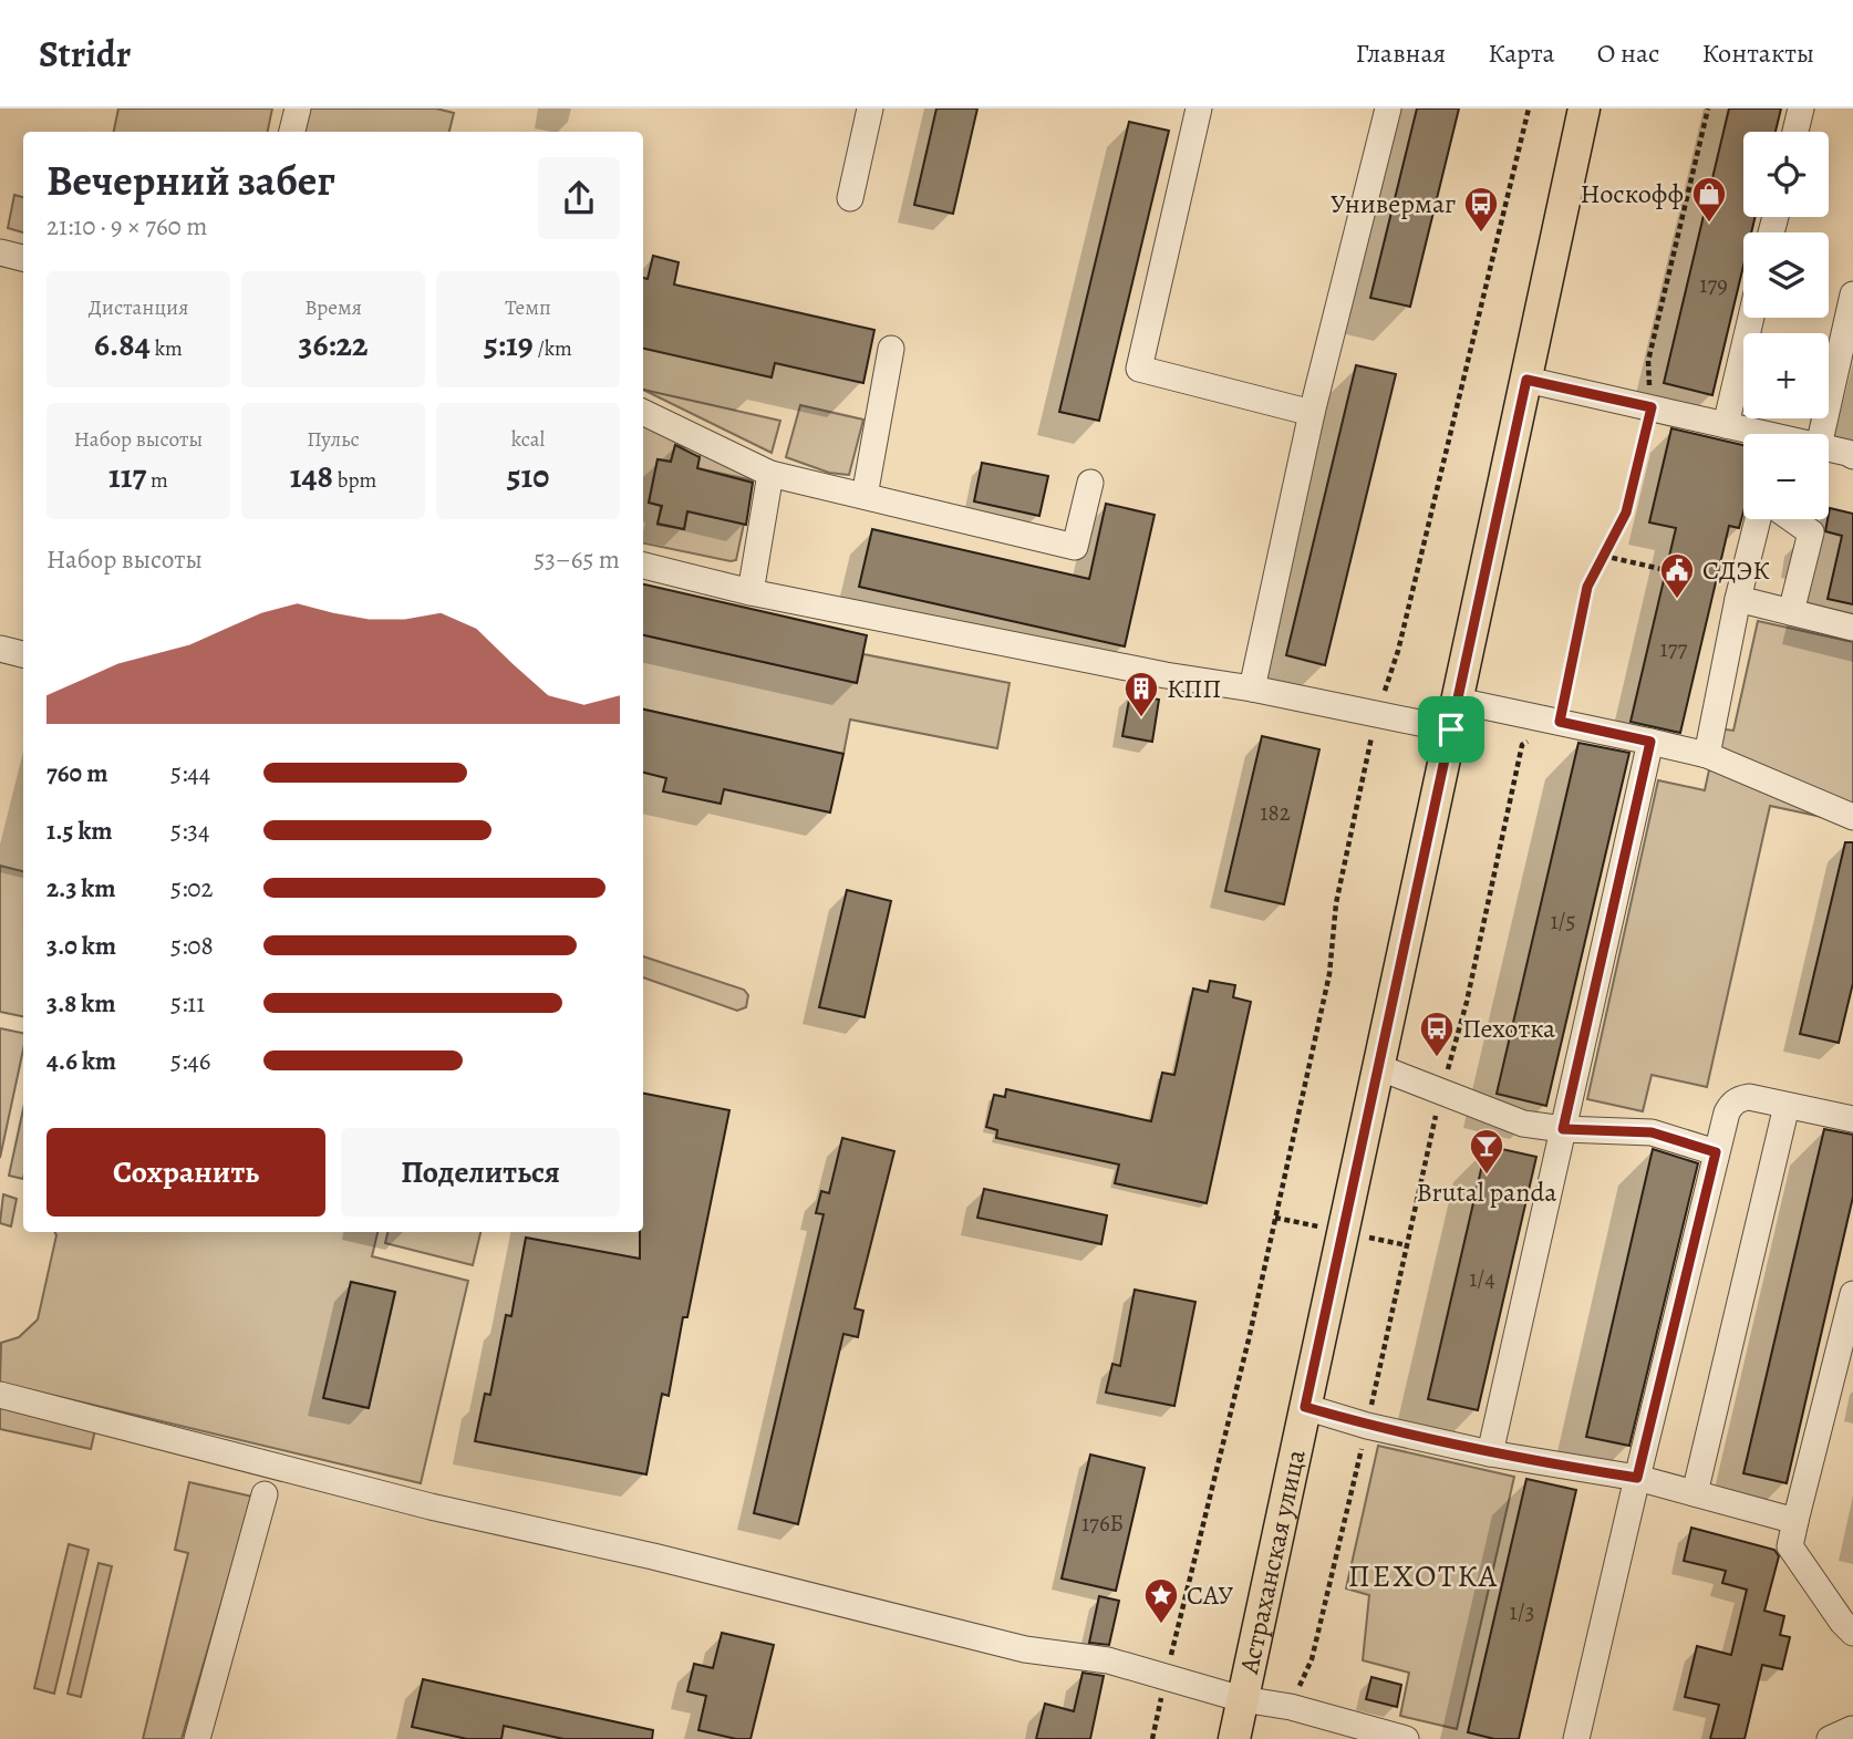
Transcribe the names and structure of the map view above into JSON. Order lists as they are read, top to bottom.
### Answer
{
  "streets": {
    "main road": ["Астраханская улица"]
  },
  "districts": ["ПЕХОТКА"],
  "places": {
    "shop": ["Носкофф"],
    "bus stop": ["Универмаг", "Пехотка"],
    "public building": ["СДЭК"],
    "building": ["КПП"],
    "bar": ["Brutal panda"],
    "place": ["САУ"]
  },
  "house_numbers": [
    "179",
    "177",
    "182",
    "1/5",
    "1/4",
    "176Б",
    "1/3"
  ],
  "page": {
    "header": "Stridr",
    "nav": [
      "Главная",
      "Карта",
      "О нас",
      "Контакты"
    ],
    "map_buttons": ["+", "−"],
    "heading": ["Вечерний забег", "21:10 · 9 × 760 m"],
    "stats": [
      ["Дистанция", "6.84 km"],
      ["Время", "36:22"],
      ["Темп", "5:19 /km"],
      ["Набор высоты", "117 m"],
      ["Пульс", "148 bpm"],
      ["kcal", "510"]
    ],
    "chart": ["Набор высоты", "53–65 m"],
    "list": [
      {
        "name": "760 m",
        "note": "5:44"
      },
      {
        "name": "1.5 km",
        "note": "5:34"
      },
      {
        "name": "2.3 km",
        "note": "5:02"
      },
      {
        "name": "3.0 km",
        "note": "5:08"
      },
      {
        "name": "3.8 km",
        "note": "5:11"
      },
      {
        "name": "4.6 km",
        "note": "5:46"
      }
    ],
    "buttons": ["Сохранить", "Поделиться"]
  }
}
